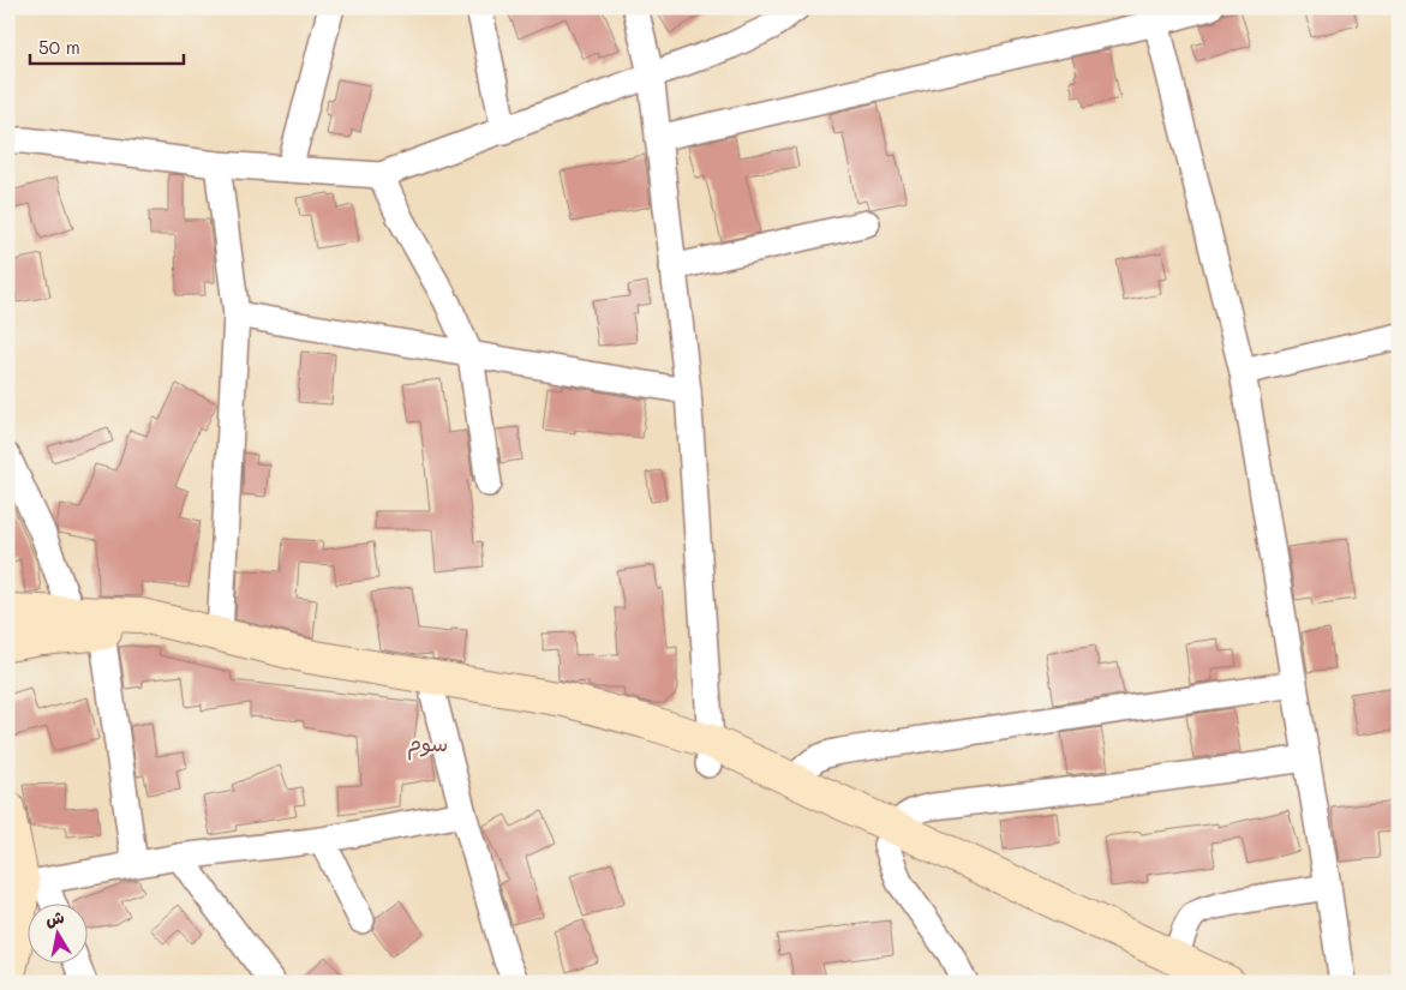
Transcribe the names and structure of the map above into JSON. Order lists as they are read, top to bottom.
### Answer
{
  "districts": ["سوم"],
  "scale_bar": "50 m",
  "north": "top"
}
